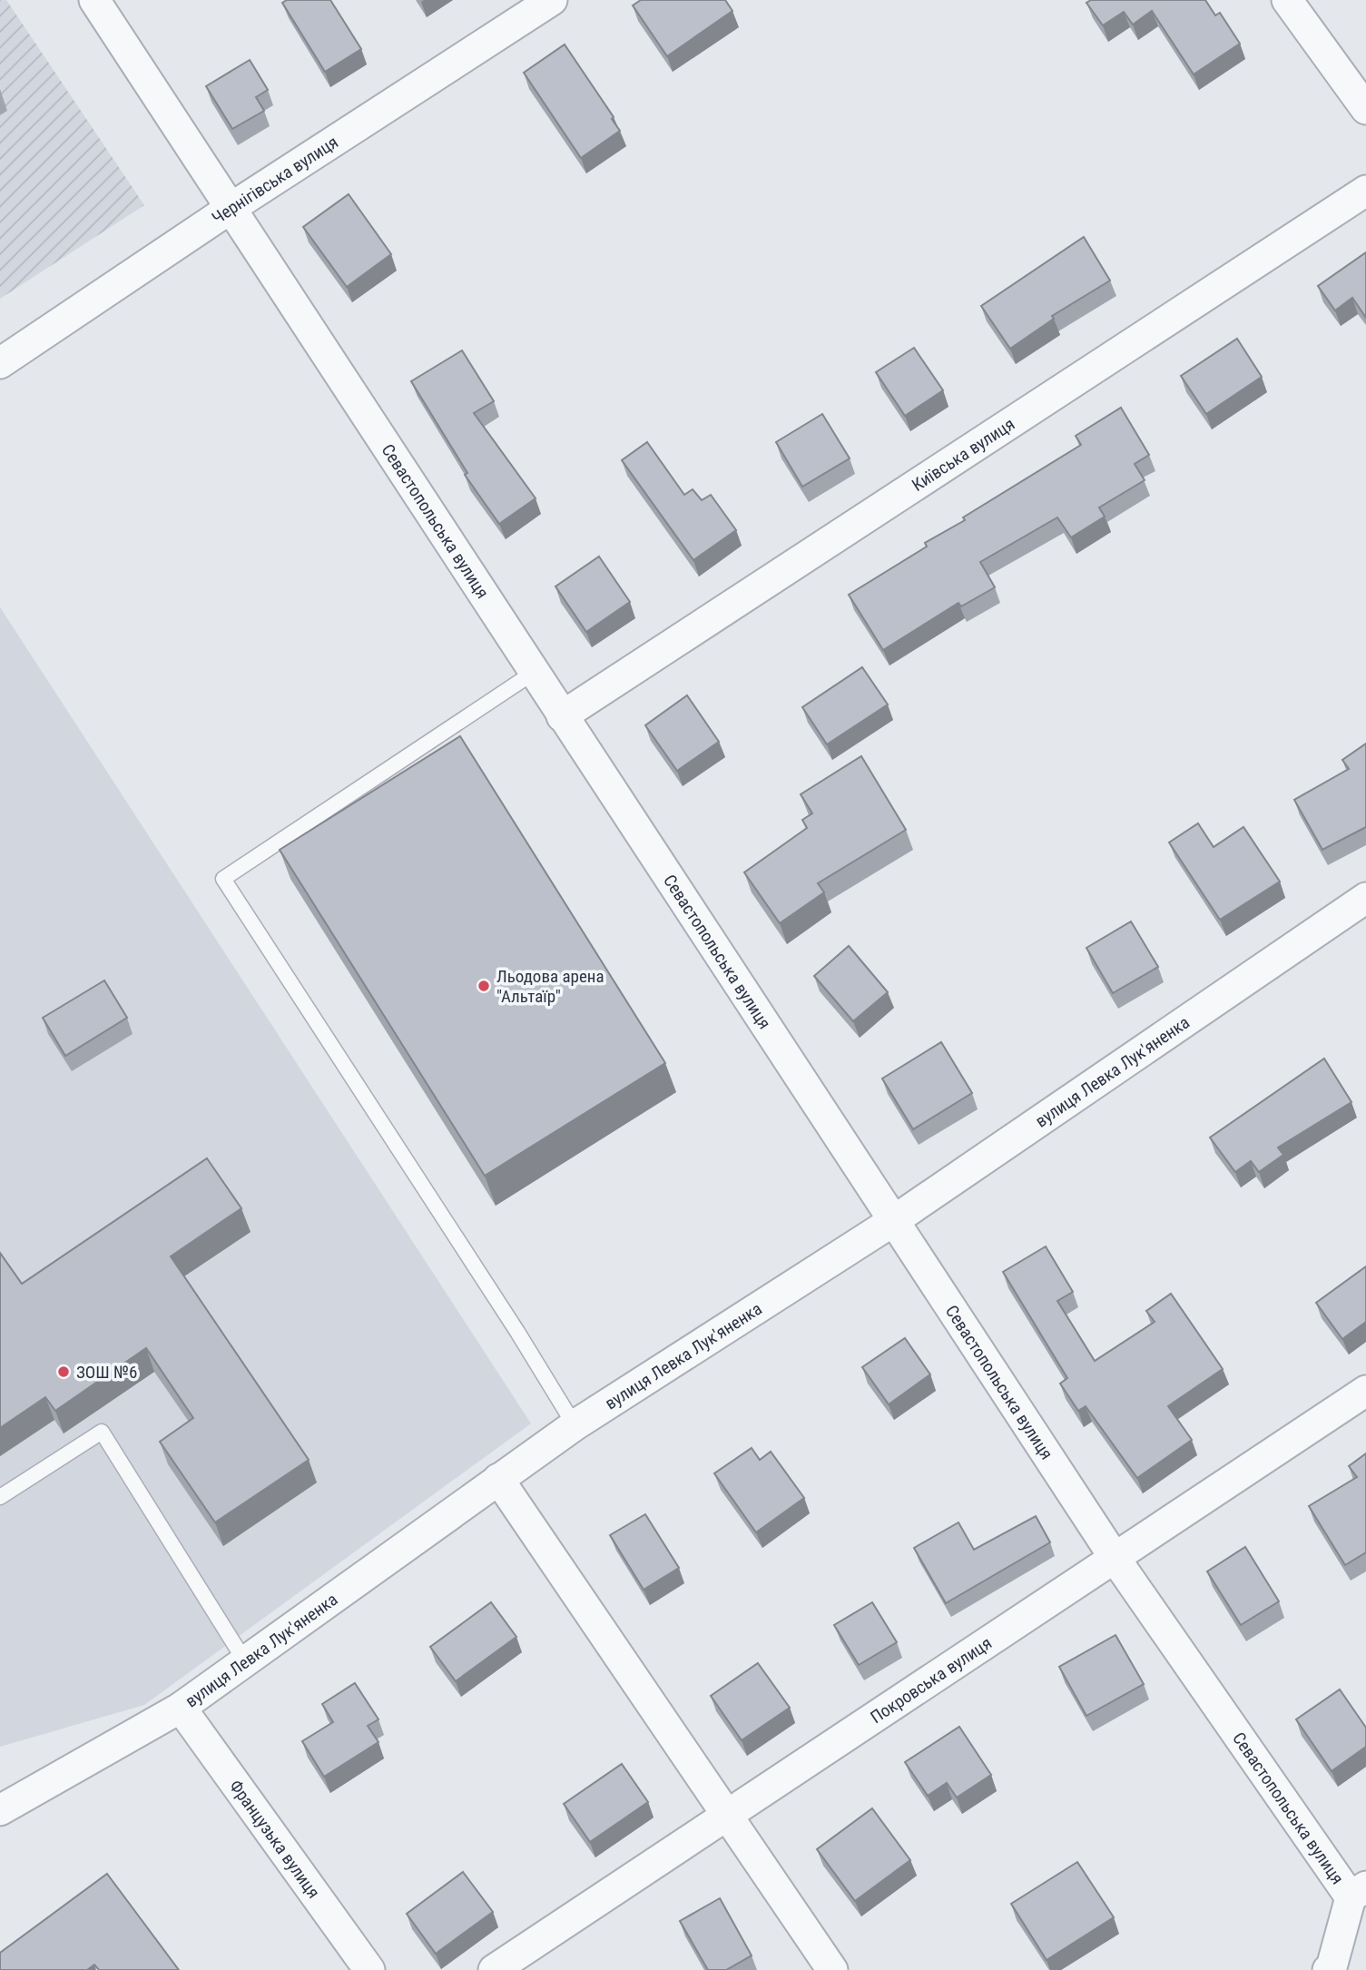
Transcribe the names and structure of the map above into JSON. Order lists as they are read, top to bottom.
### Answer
{
  "streets": {
    "street": [
      "Чернігівська вулиця",
      "Київська вулиця",
      "Севастопольська вулиця",
      "вулиця Левка Лук'яненка",
      "Покровська вулиця",
      "Французька вулиця"
    ]
  },
  "crossings": [
    ["Чернігівська вулиця", "Севастопольська вулиця"],
    ["Київська вулиця", "Севастопольська вулиця"],
    ["Севастопольська вулиця", "вулиця Левка Лук'яненка"],
    ["Севастопольська вулиця", "Покровська вулиця"],
    ["вулиця Левка Лук'яненка", "Французька вулиця"]
  ],
  "places": ["Льодова арена \"Альтаїр\"", "ЗОШ №6"]
}
